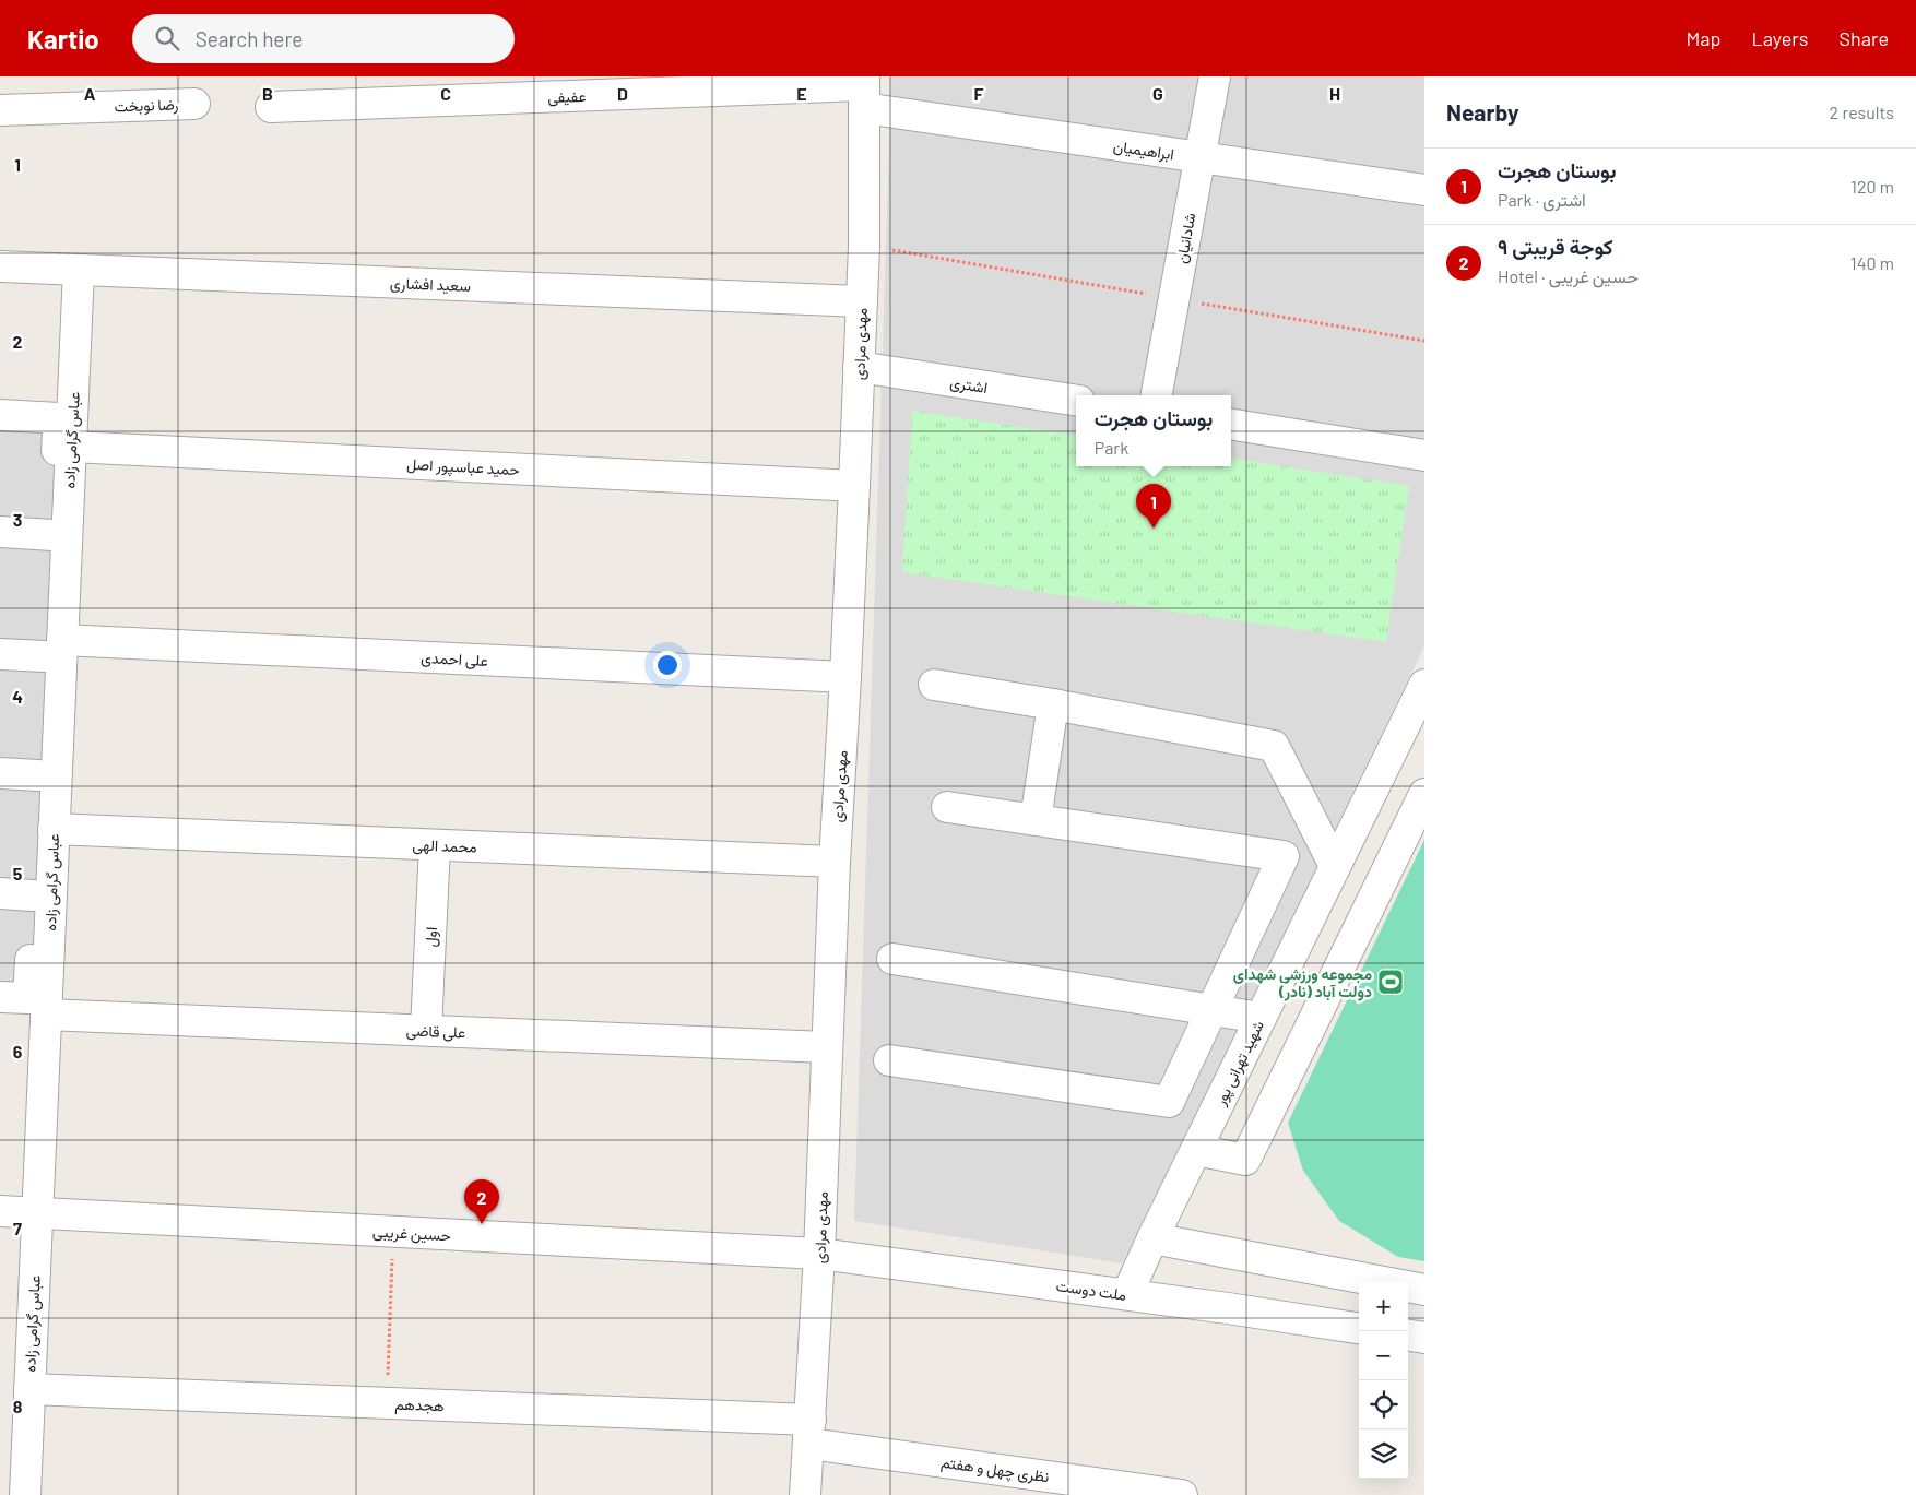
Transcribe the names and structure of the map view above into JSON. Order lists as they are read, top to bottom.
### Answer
{
  "streets": {
    "street": [
      "عفیفی",
      "رضا نوبخت",
      "ابراهیمیان",
      "شادانیان",
      "سعید افشاری",
      "مهدی مرادی",
      "اشتری",
      "عباس گرامی زاده",
      "حمید عباسپور اصل",
      "علی احمدی",
      "محمد الهی",
      "اول",
      "علی قاضی",
      "شهید تهرانی پور",
      "حسین غریبی",
      "ملت دوست",
      "هجدهم",
      "نظری چهل و هفتم"
    ]
  },
  "crossings": [
    ["عفیفی", "ابراهیمیان"],
    ["عفیفی", "مهدی مرادی"],
    ["ابراهیمیان", "شادانیان"],
    ["ابراهیمیان", "مهدی مرادی"],
    ["سعید افشاری", "مهدی مرادی"],
    ["سعید افشاری", "عباس گرامی زاده"],
    ["مهدی مرادی", "اشتری"],
    ["مهدی مرادی", "حمید عباسپور اصل"],
    ["مهدی مرادی", "علی احمدی"],
    ["مهدی مرادی", "محمد الهی"],
    ["مهدی مرادی", "علی قاضی"],
    ["مهدی مرادی", "حسین غریبی"],
    ["مهدی مرادی", "ملت دوست"],
    ["مهدی مرادی", "هجدهم"],
    ["مهدی مرادی", "نظری چهل و هفتم"],
    ["عباس گرامی زاده", "حمید عباسپور اصل"],
    ["عباس گرامی زاده", "علی احمدی"],
    ["عباس گرامی زاده", "محمد الهی"],
    ["عباس گرامی زاده", "علی قاضی"],
    ["عباس گرامی زاده", "حسین غریبی"],
    ["عباس گرامی زاده", "هجدهم"],
    ["محمد الهی", "اول"],
    ["اول", "علی قاضی"],
    ["شهید تهرانی پور", "ملت دوست"],
    ["حسین غریبی", "ملت دوست"],
    ["هجدهم", "نظری چهل و هفتم"]
  ],
  "places": {
    "sports": ["مجموعه ورزشی شهدای دولت آباد (نادر)"]
  },
  "page": {
    "header": "Kartio",
    "search": "Search here",
    "nav": ["Map", "Layers", "Share"],
    "heading": ["Nearby", "2 results"],
    "list": [
      {
        "mark": "1",
        "name": "بوستان هجرت",
        "note": "Park · اشتری",
        "value": "120 m"
      },
      {
        "mark": "2",
        "name": "۹ کوجة قریبتی",
        "note": "Hotel · حسین غریبی",
        "value": "140 m"
      }
    ],
    "popup": ["بوستان هجرت", "Park"],
    "pins": ["1", "2"],
    "map_buttons": ["+", "−"]
  },
  "grid": {
    "columns": [
      "A",
      "B",
      "C",
      "D",
      "E",
      "F",
      "G",
      "H"
    ],
    "rows": [
      "1",
      "2",
      "3",
      "4",
      "5",
      "6",
      "7",
      "8"
    ]
  }
}
